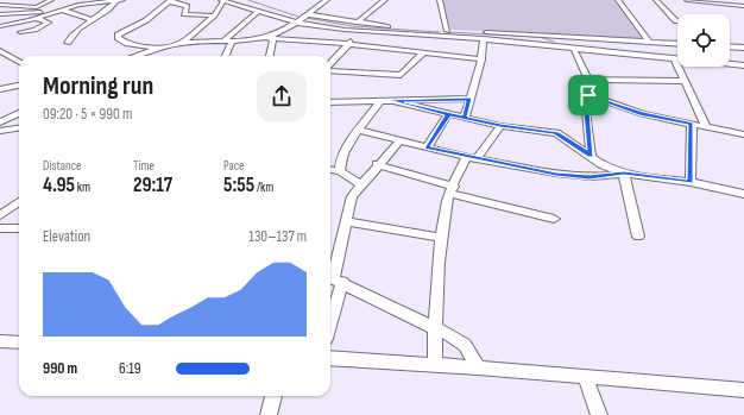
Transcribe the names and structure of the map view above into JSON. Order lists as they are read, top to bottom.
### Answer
{
  "page": {
    "heading": ["Morning run", "09:20 · 5 × 990 m"],
    "stats": [
      ["Distance", "4.95 km"],
      ["Time", "29:17"],
      ["Pace", "5:55 /km"]
    ],
    "chart": ["Elevation", "130–137 m"],
    "list": [
      {
        "name": "990 m",
        "note": "6:19"
      }
    ]
  }
}
